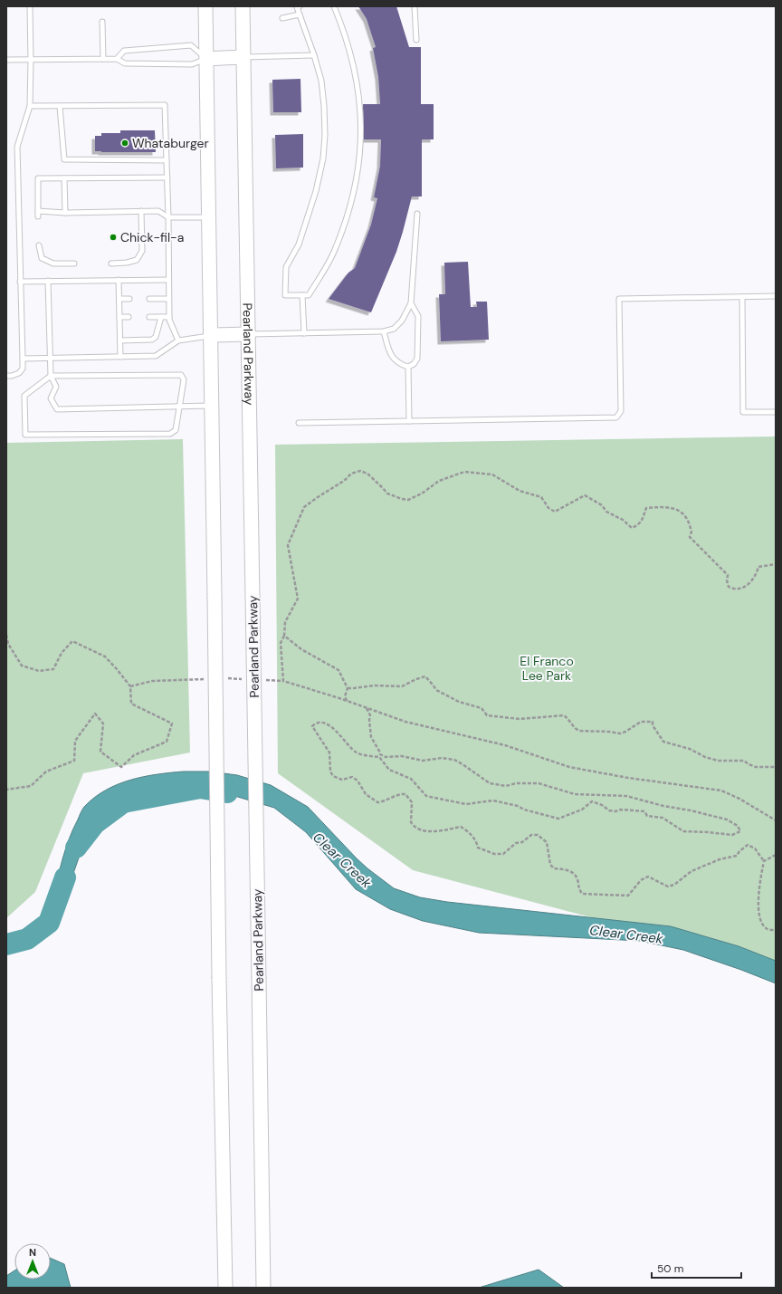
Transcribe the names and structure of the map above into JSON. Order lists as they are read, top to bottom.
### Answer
{
  "streets": {
    "main road": ["Pearland Parkway"]
  },
  "water": ["Clear Creek"],
  "parks": ["El Franco Lee Park"],
  "places": ["Whataburger", "Chick-fil-a"],
  "scale_bar": "50 m",
  "north": "top"
}
